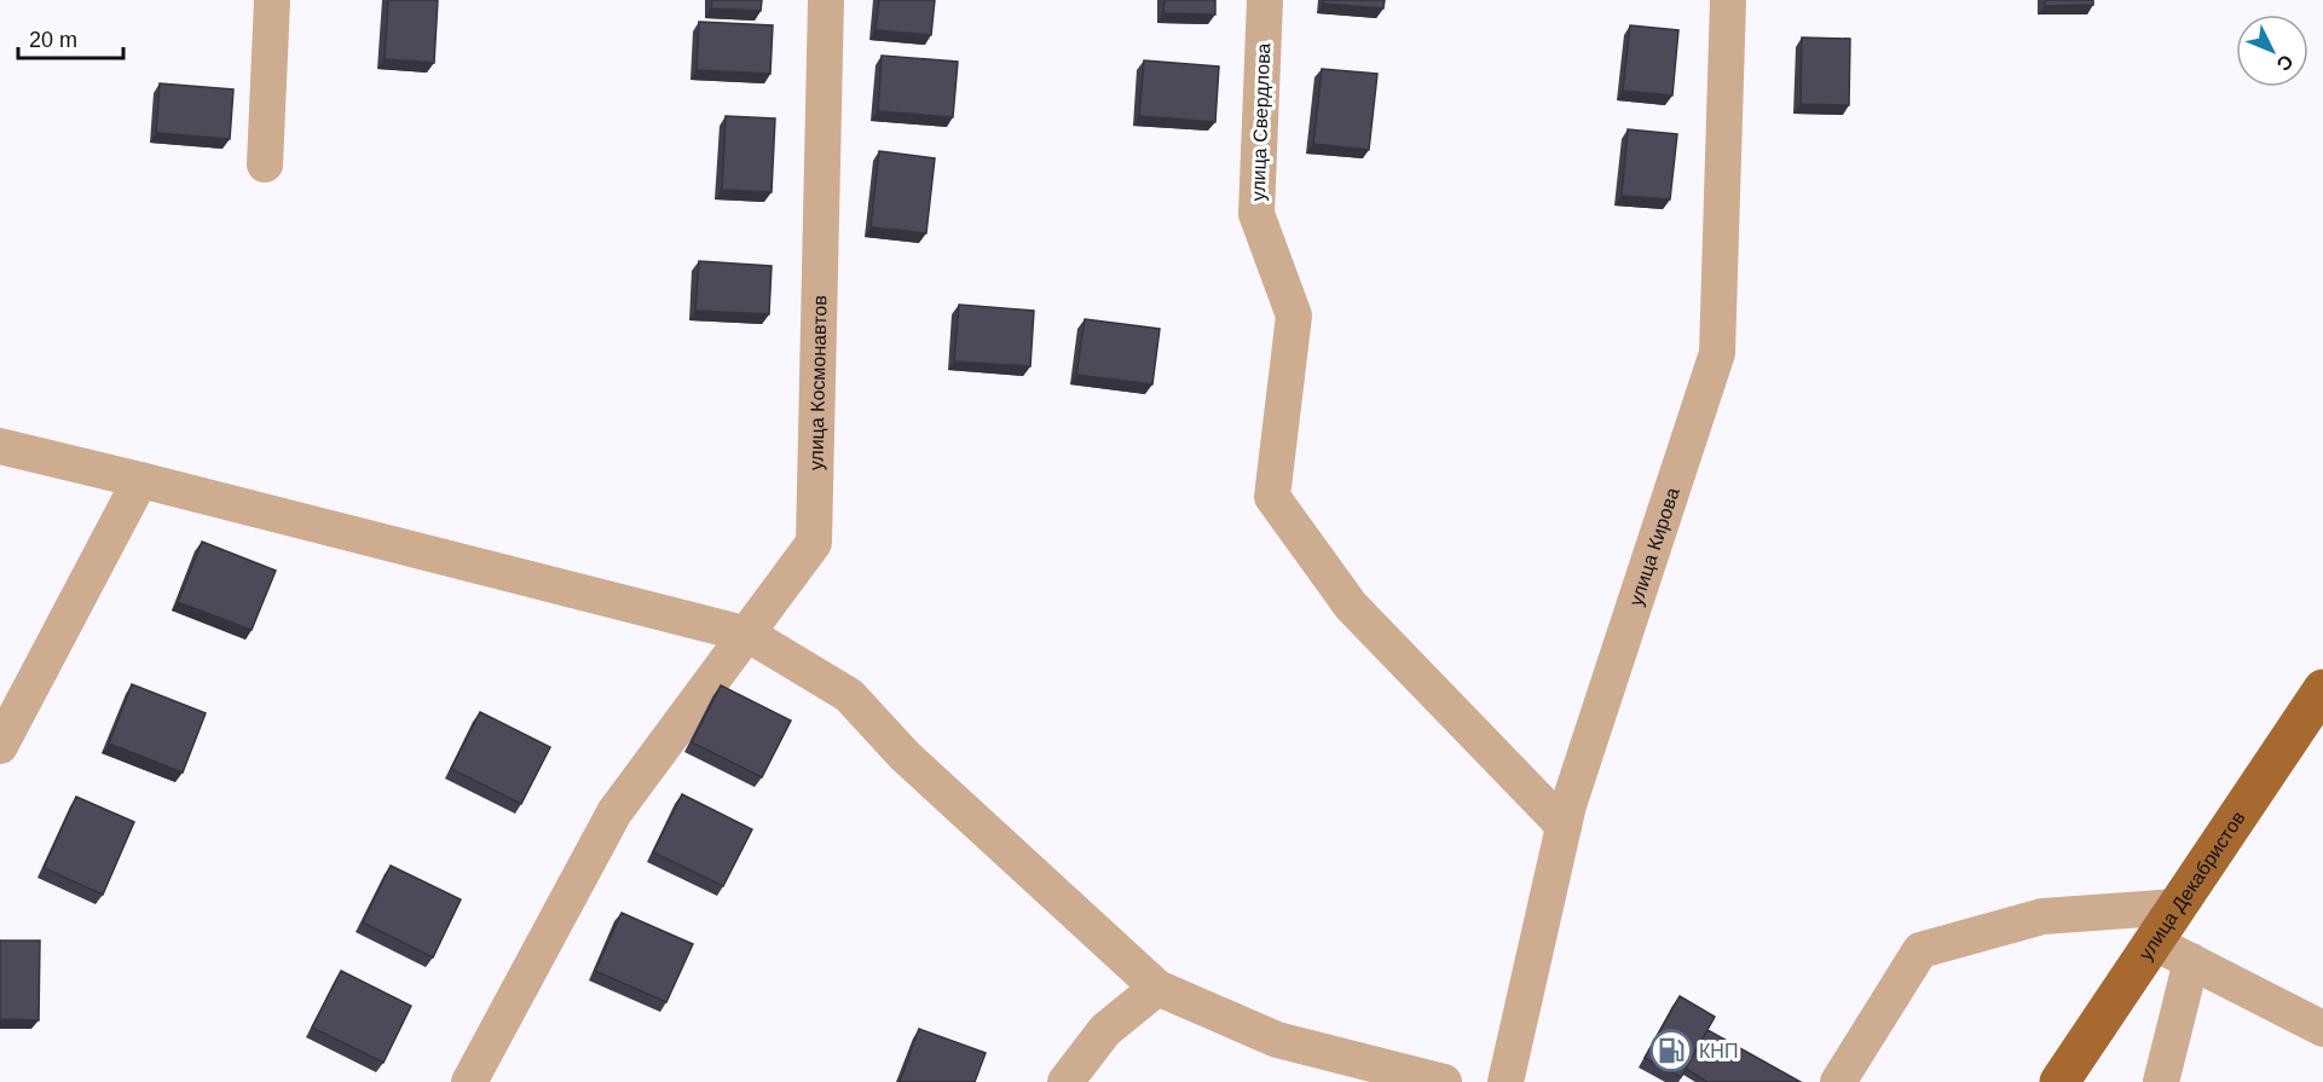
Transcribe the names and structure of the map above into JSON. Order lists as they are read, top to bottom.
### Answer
{
  "streets": {
    "main road": ["улица Декабристов"],
    "street": ["улица Свердлова", "улица Космонавтов", "улица Кирова"]
  },
  "crossings": [
    ["улица Свердлова", "улица Кирова"]
  ],
  "places": {
    "fuel station": ["КНП"]
  },
  "scale_bar": "20 m",
  "north": "bottom right"
}
